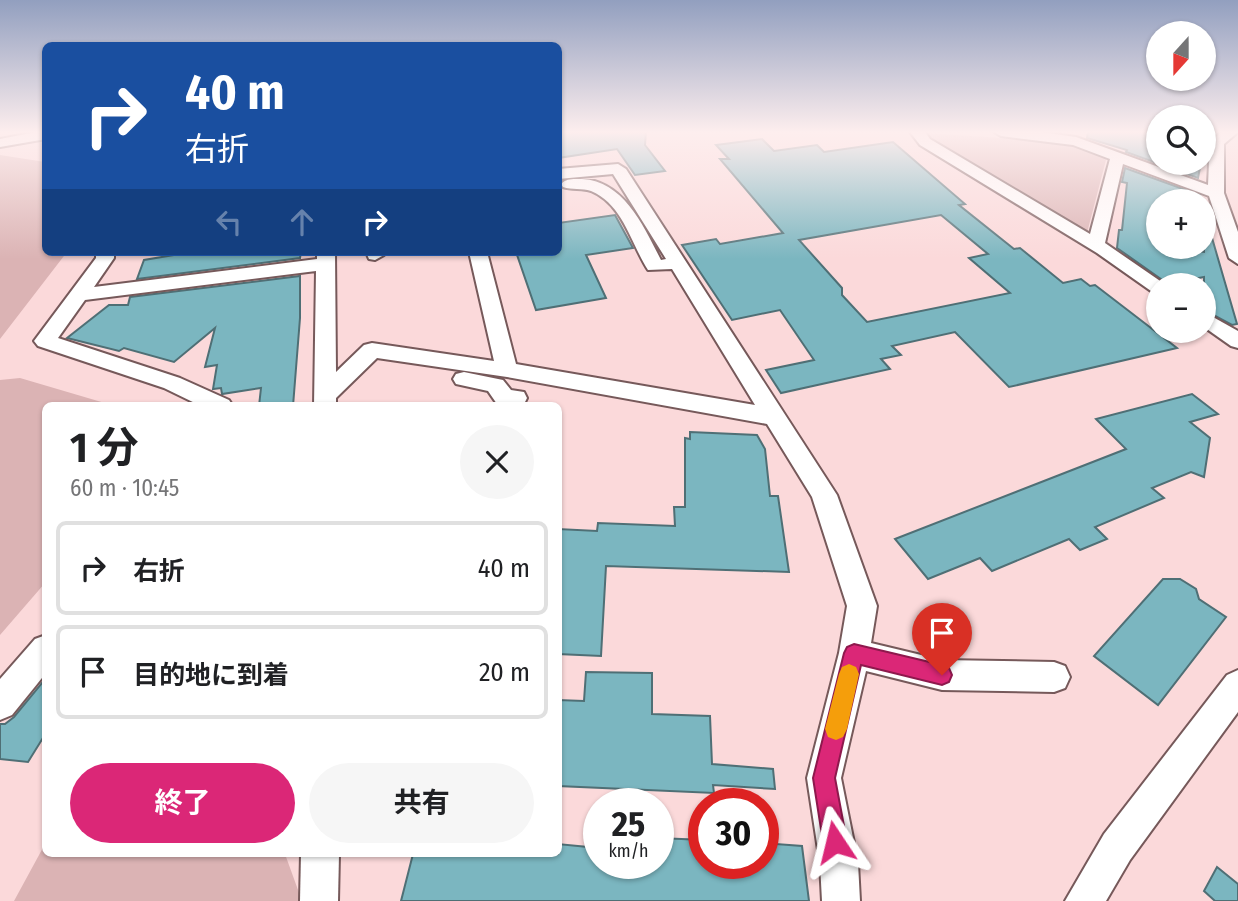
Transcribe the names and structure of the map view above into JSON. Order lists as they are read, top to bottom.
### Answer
{
  "north": "bottom",
  "page": {
    "map_buttons": ["+", "−"],
    "turn": ["40 m", "右折"],
    "heading": ["1 分", "60 m · 10:45"],
    "list": [
      {
        "name": "右折",
        "value": "40 m"
      },
      {
        "name": "目的地に到着",
        "value": "20 m"
      }
    ],
    "buttons": ["終了", "共有"],
    "speed": "25 km/h",
    "limit": "30"
  }
}
